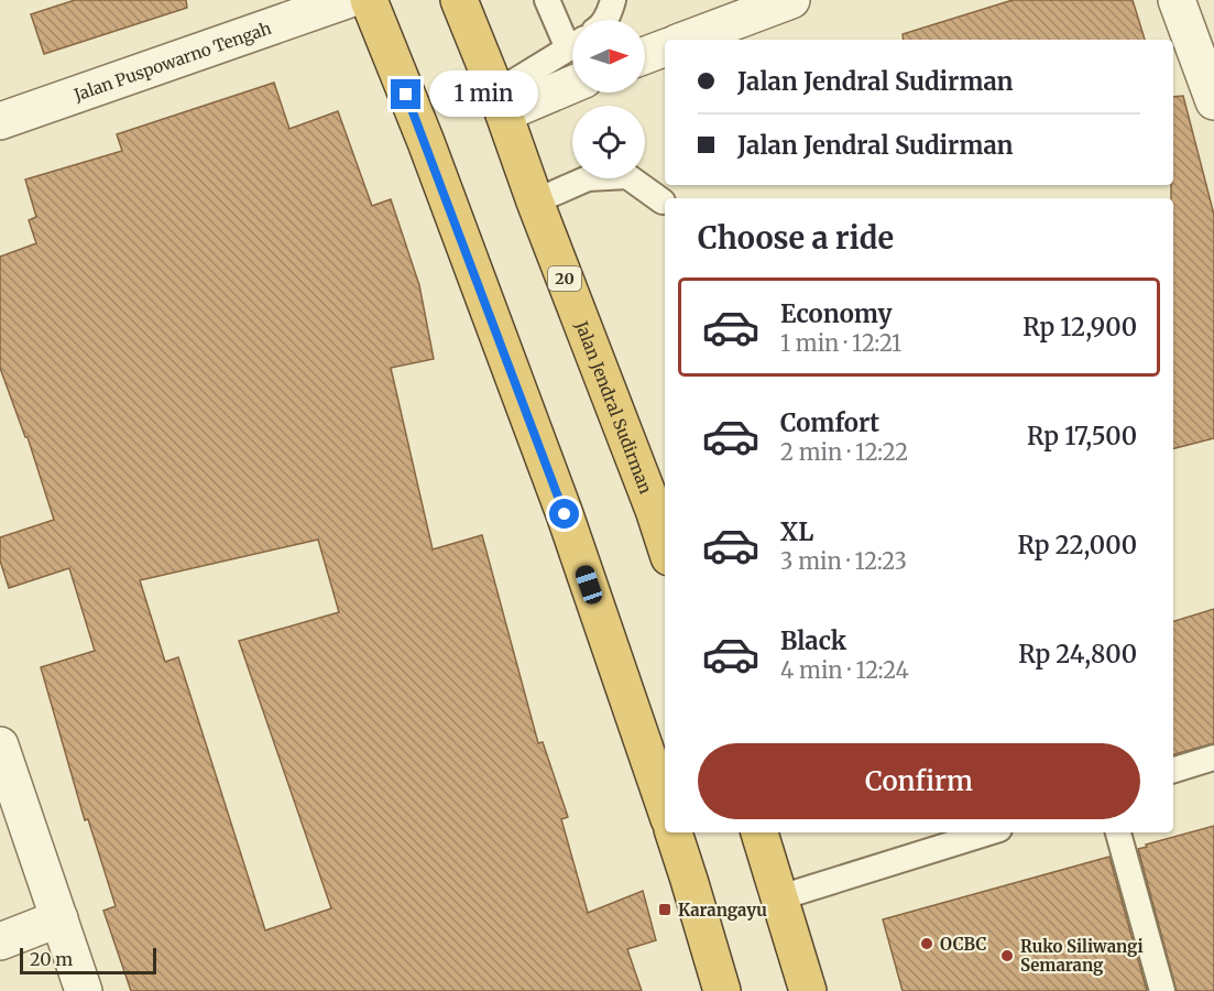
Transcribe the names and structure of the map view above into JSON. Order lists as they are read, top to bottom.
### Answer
{
  "streets": {
    "highway": ["20", "Jalan Jendral Sudirman"],
    "street": ["Jalan Puspowarno Tengah"]
  },
  "places": {
    "transit": ["Karangayu"],
    "other": ["OCBC", "Ruko Siliwangi Semarang"]
  },
  "scale_bar": "20 m",
  "north": "right",
  "page": {
    "banner": ["Jalan Jendral Sudirman", "Jalan Jendral Sudirman"],
    "bubble": "1 min",
    "heading": "Choose a ride",
    "list": [
      {
        "name": "Economy",
        "note": "1 min · 12:21",
        "value": "Rp 12,900"
      },
      {
        "name": "Comfort",
        "note": "2 min · 12:22",
        "value": "Rp 17,500"
      },
      {
        "name": "XL",
        "note": "3 min · 12:23",
        "value": "Rp 22,000"
      },
      {
        "name": "Black",
        "note": "4 min · 12:24",
        "value": "Rp 24,800"
      }
    ],
    "buttons": "Confirm",
    "scale": "20 m"
  }
}
